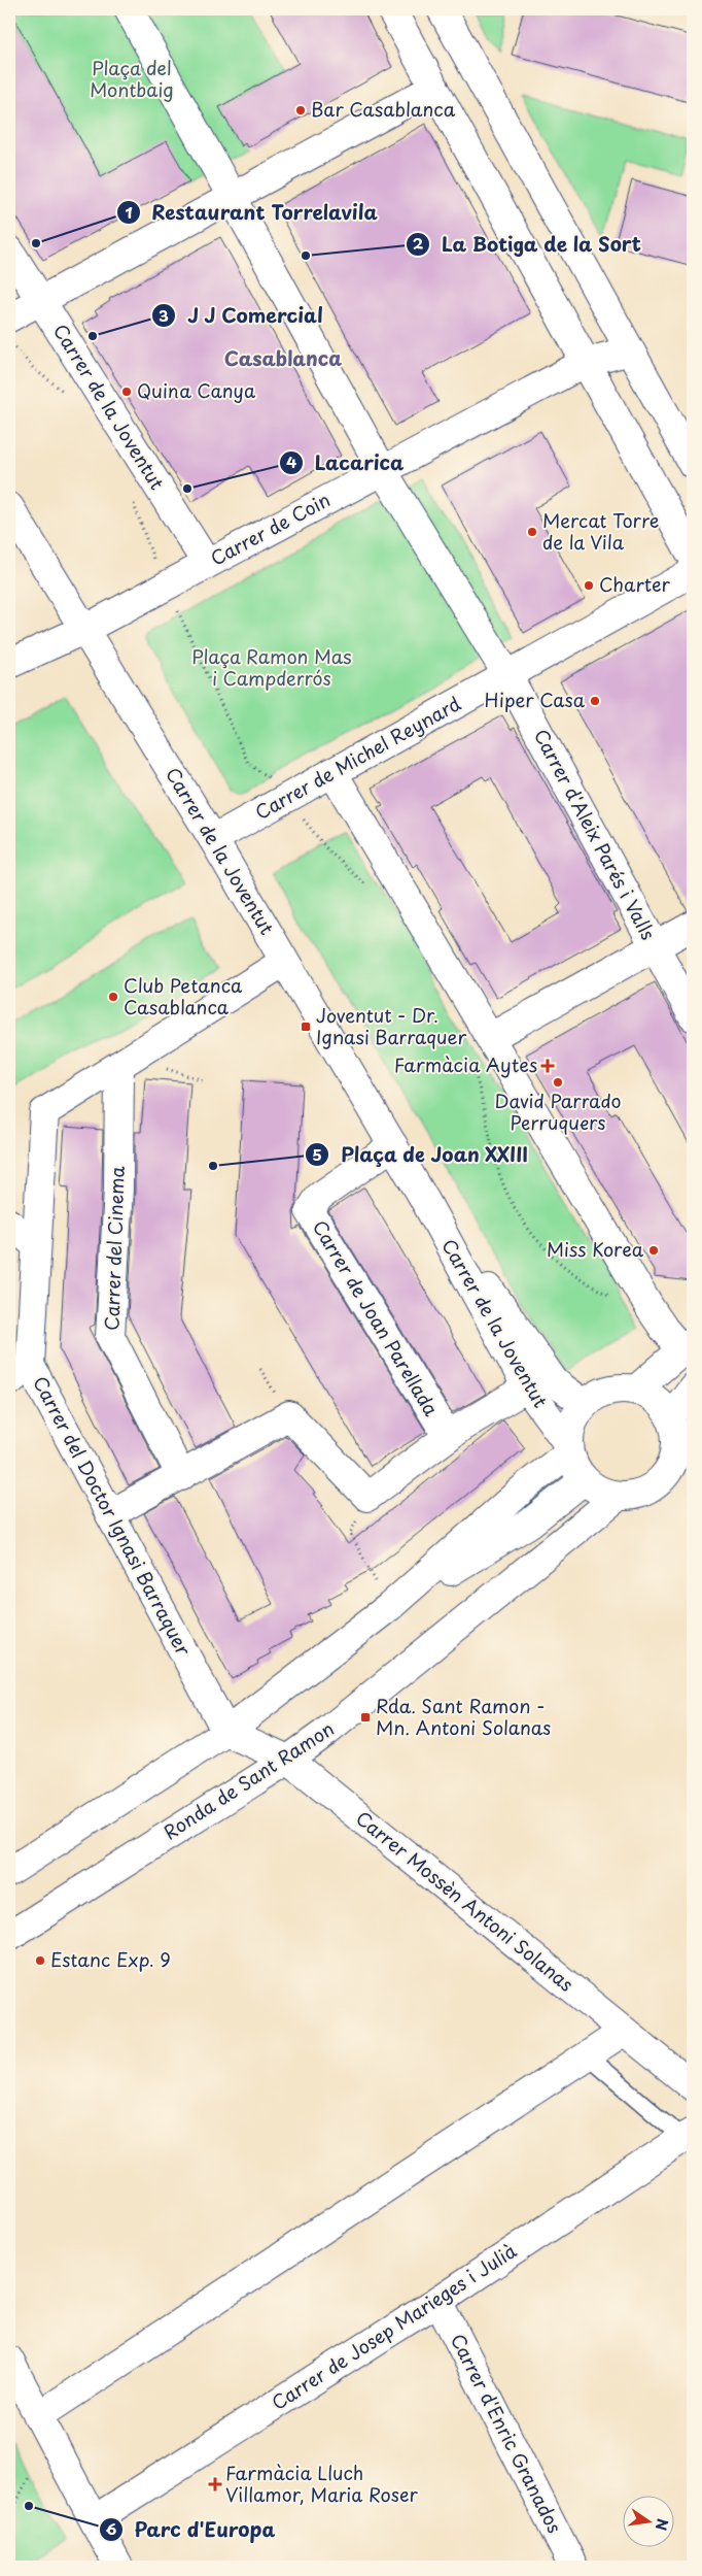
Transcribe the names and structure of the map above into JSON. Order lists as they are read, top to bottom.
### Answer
{
  "streets": {
    "street": [
      "Carrer de la Joventut",
      "Carrer de Coin",
      "Carrer de Michel Reynard",
      "Carrer d'Aleix Parés i Valls",
      "Carrer del Cinema",
      "Carrer de Joan Parellada",
      "Carrer del Doctor Ignasi Barraquer",
      "Ronda de Sant Ramon",
      "Carrer Mossèn Antoni Solanas",
      "Carrer de Josep Marieges i Julià",
      "Carrer d'Enric Granados"
    ]
  },
  "crossings": [
    ["Carrer de la Joventut", "Carrer de Coin"],
    ["Carrer de la Joventut", "Carrer de Michel Reynard"],
    ["Carrer de la Joventut", "Carrer de Joan Parellada"],
    ["Carrer de la Joventut", "Carrer del Doctor Ignasi Barraquer"],
    ["Carrer de la Joventut", "Ronda de Sant Ramon"],
    ["Carrer de Coin", "Carrer d'Aleix Parés i Valls"],
    ["Carrer de Michel Reynard", "Carrer d'Aleix Parés i Valls"],
    ["Carrer del Cinema", "Carrer del Doctor Ignasi Barraquer"],
    ["Carrer del Doctor Ignasi Barraquer", "Carrer Mossèn Antoni Solanas"],
    ["Ronda de Sant Ramon", "Carrer Mossèn Antoni Solanas"],
    ["Carrer de Josep Marieges i Julià", "Carrer d'Enric Granados"]
  ],
  "districts": ["Casablanca"],
  "parks": ["Plaça del Montbaig", "Plaça Ramon Mas i Campderrós"],
  "places": {
    "other": [
      "Bar Casablanca",
      "Restaurant Torrelavila",
      "La Botiga de la Sort",
      "J J Comercial",
      "Quina Canya",
      "Lacarica",
      "Mercat Torre de la Vila",
      "Charter",
      "Hiper Casa",
      "Club Petanca Casablanca",
      "David Parrado Perruquers",
      "Plaça de Joan XXIII",
      "Miss Korea",
      "Estanc Exp. 9",
      "Parc d'Europa"
    ],
    "transit": ["Joventut - Dr. Ignasi Barraquer", "Rda. Sant Ramon - Mn. Antoni Solanas"],
    "health": ["Farmàcia Aytes", "Farmàcia Lluch Villamor, Maria Roser"]
  },
  "north": "right"
}
